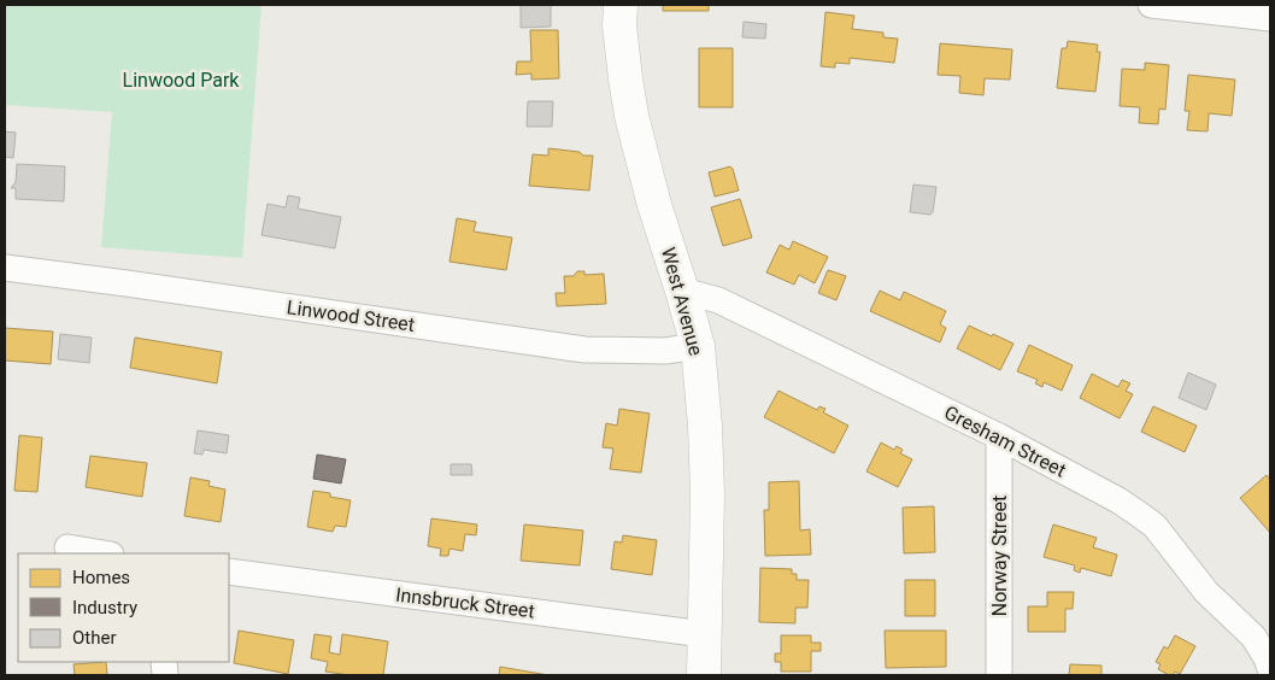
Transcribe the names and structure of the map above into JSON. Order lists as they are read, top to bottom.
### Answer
{
  "streets": {
    "street": [
      "West Avenue",
      "Linwood Street",
      "Gresham Street",
      "Norway Street",
      "Innsbruck Street"
    ]
  },
  "crossings": [
    ["West Avenue", "Linwood Street"],
    ["West Avenue", "Gresham Street"],
    ["West Avenue", "Innsbruck Street"],
    ["Gresham Street", "Norway Street"]
  ],
  "parks": ["Linwood Park"],
  "legend": ["Homes", "Industry", "Other"]
}
